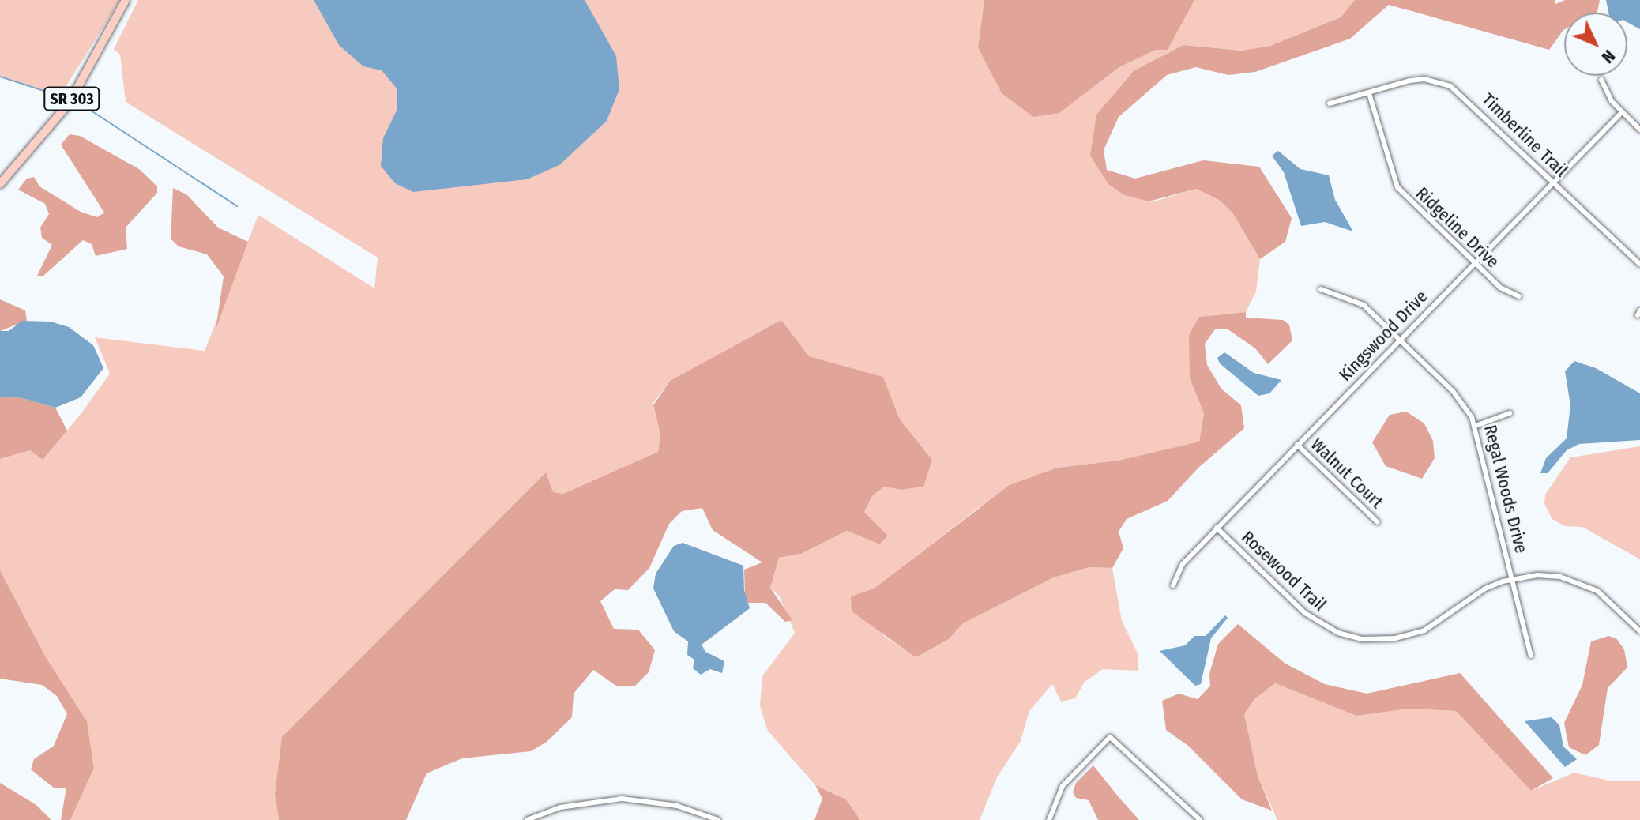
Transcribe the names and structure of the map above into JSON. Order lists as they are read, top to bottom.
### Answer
{
  "streets": {
    "main road": ["SR 303"],
    "street": [
      "Timberline Trail",
      "Ridgeline Drive",
      "Kingswood Drive",
      "Walnut Court",
      "Regal Woods Drive",
      "Rosewood Trail"
    ]
  },
  "crossings": [
    ["Timberline Trail", "Ridgeline Drive"],
    ["Timberline Trail", "Kingswood Drive"],
    ["Ridgeline Drive", "Kingswood Drive"],
    ["Kingswood Drive", "Walnut Court"],
    ["Kingswood Drive", "Regal Woods Drive"],
    ["Kingswood Drive", "Rosewood Trail"],
    ["Regal Woods Drive", "Rosewood Trail"]
  ],
  "north": "bottom right"
}
